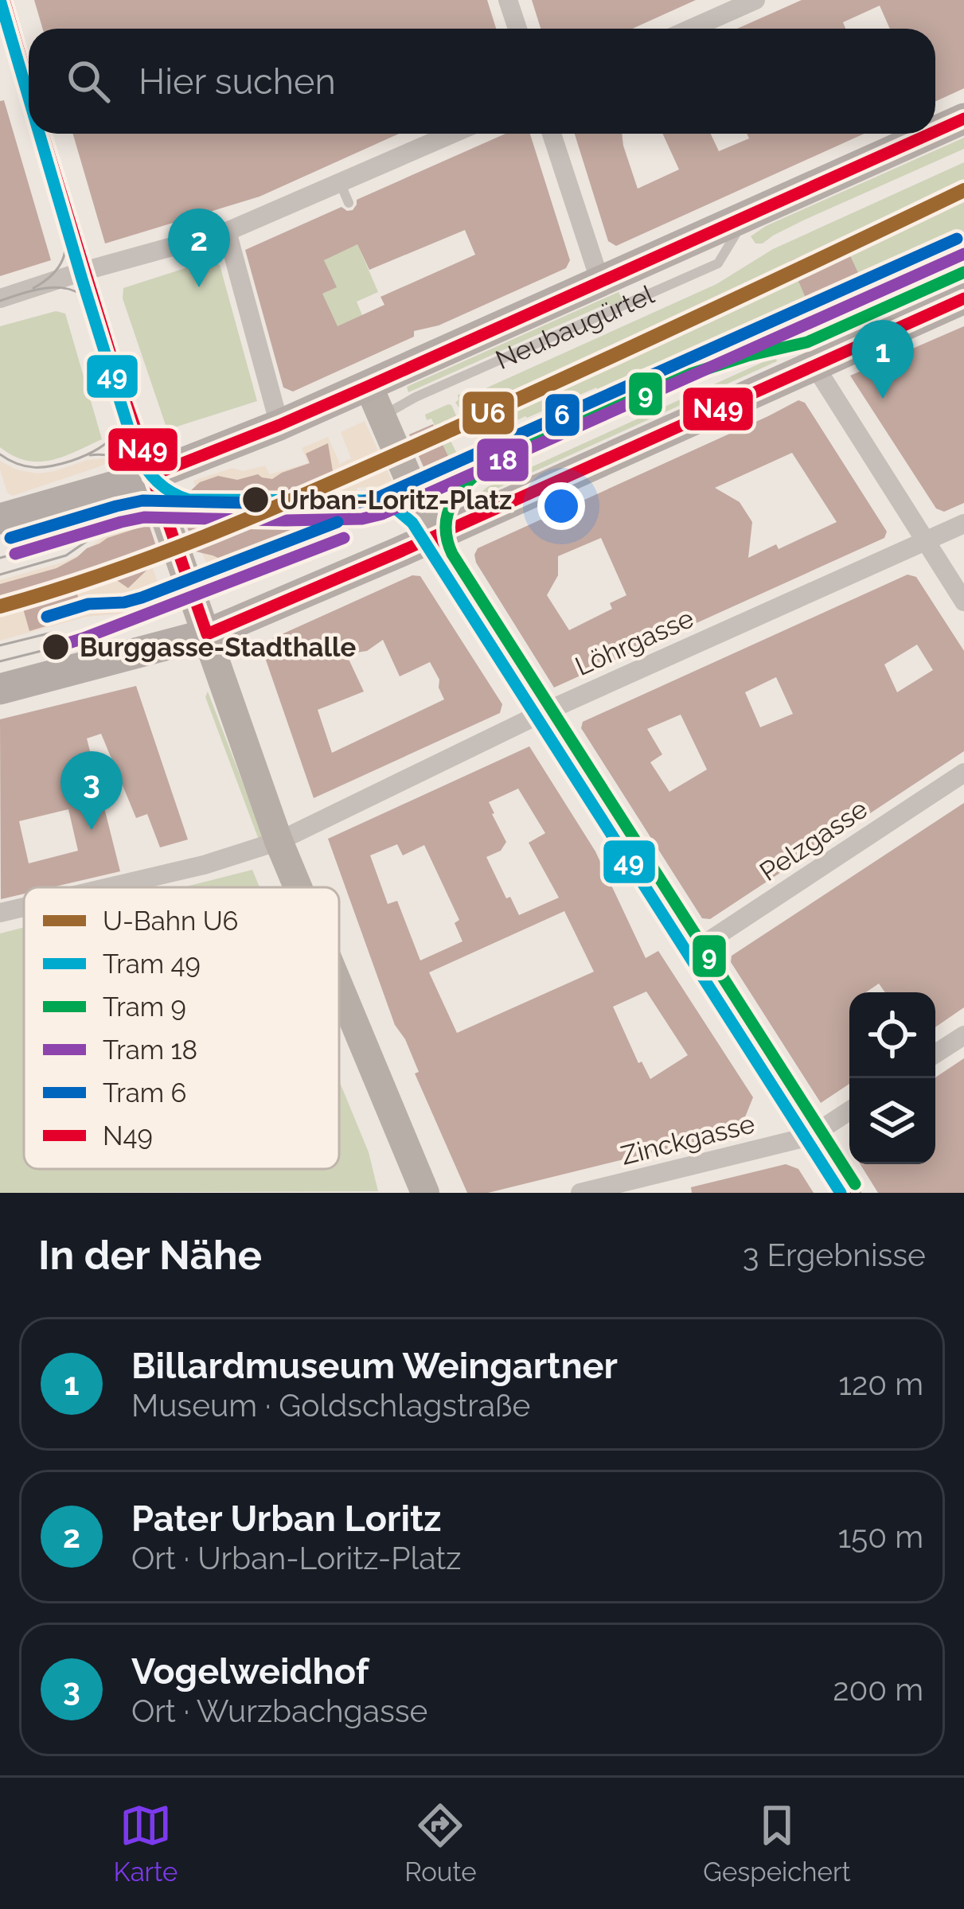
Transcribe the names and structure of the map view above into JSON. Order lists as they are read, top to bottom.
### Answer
{
  "streets": {
    "main road": ["Neubaugürtel"],
    "street": ["Löhrgasse", "Pelzgasse", "Zinckgasse"]
  },
  "places": ["Urban-Loritz-Platz", "Burggasse-Stadthalle"],
  "lines": [
    "tram line 49",
    "transit line N49",
    "metro line U6",
    "tram line 6",
    "tram line 18",
    "tram line 9"
  ],
  "legend": [
    "U-Bahn U6",
    "Tram 49",
    "Tram 9",
    "Tram 18",
    "Tram 6",
    "N49"
  ],
  "page": {
    "search": "Hier suchen",
    "pins": ["2", "1", "3"],
    "heading": ["In der Nähe", "3 Ergebnisse"],
    "list": [
      {
        "mark": "1",
        "name": "Billardmuseum Weingartner",
        "note": "Museum · Goldschlagstraße",
        "value": "120 m"
      },
      {
        "mark": "2",
        "name": "Pater Urban Loritz",
        "note": "Ort · Urban-Loritz-Platz",
        "value": "150 m"
      },
      {
        "mark": "3",
        "name": "Vogelweidhof",
        "note": "Ort · Wurzbachgasse",
        "value": "200 m"
      }
    ],
    "nav": ["Karte", "Route", "Gespeichert"]
  }
}
